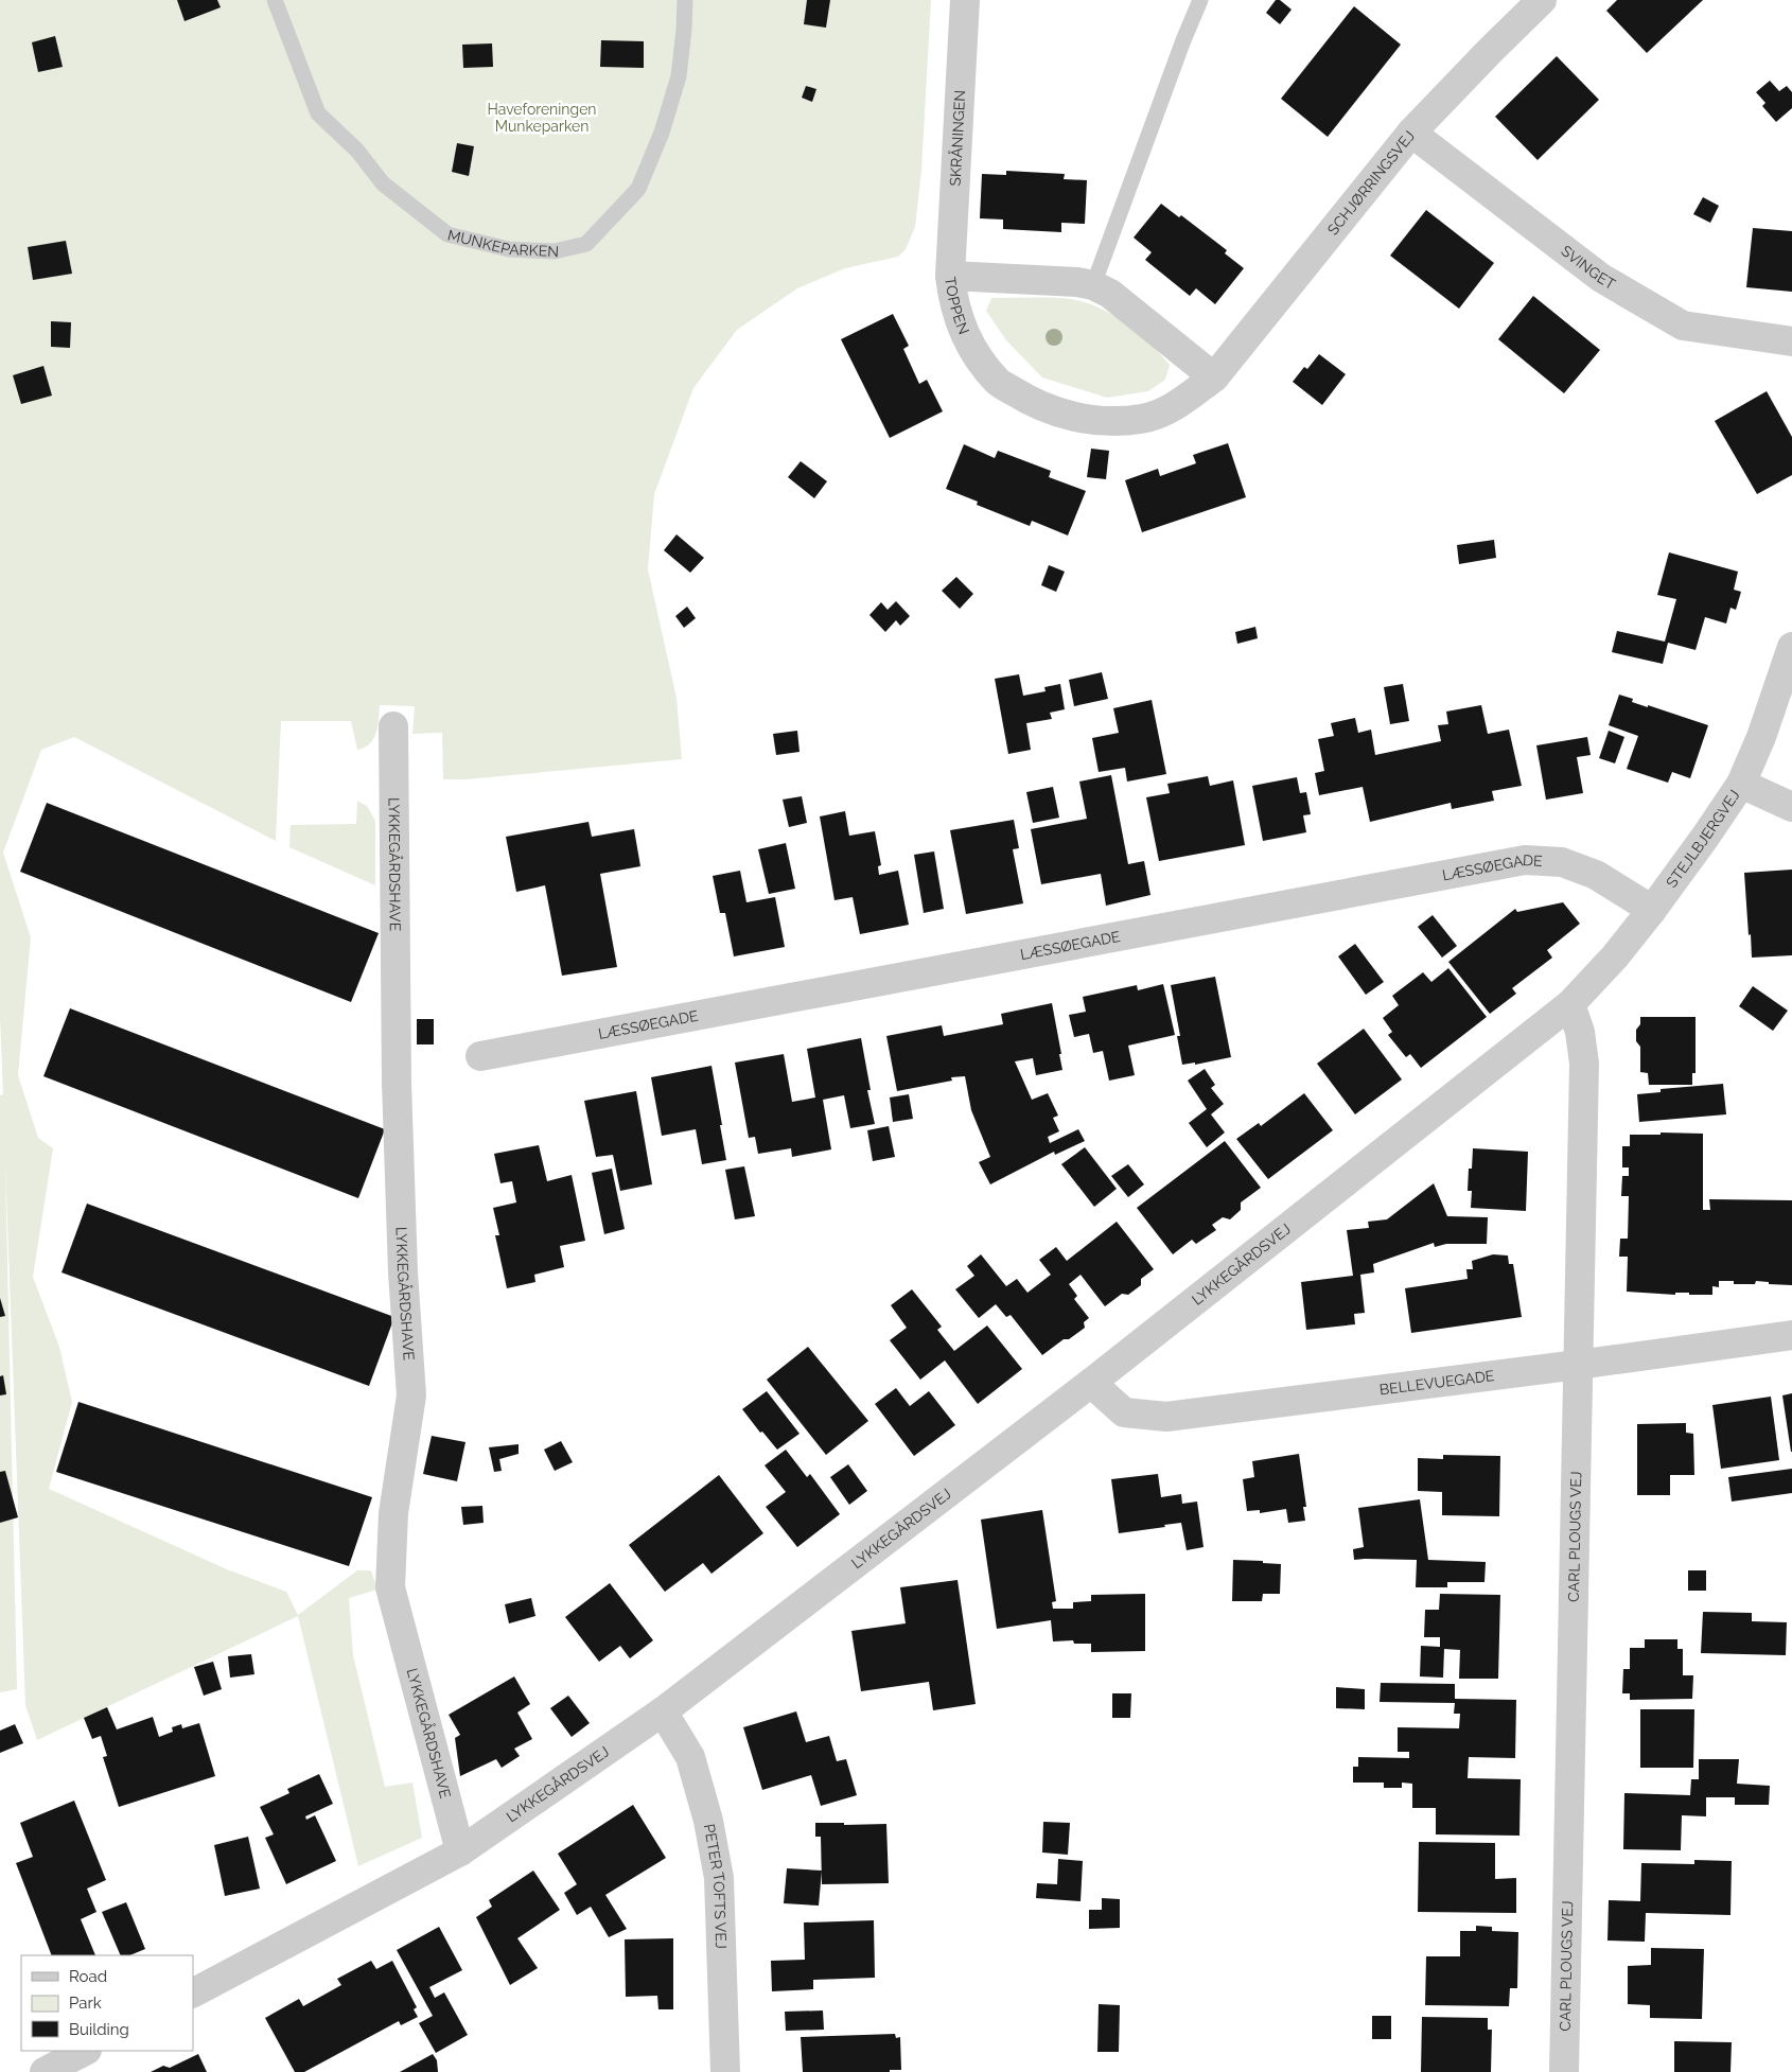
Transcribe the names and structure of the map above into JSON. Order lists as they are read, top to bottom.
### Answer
{
  "streets": {
    "street": [
      "SKRÅNINGEN",
      "SCHJØRRINGSVEJ",
      "SVINGET",
      "TOPPEN",
      "STEJLBJERGVEJ",
      "LYKKEGÅRDSHAVE",
      "LÆSSØEGADE",
      "LYKKEGÅRDSVEJ",
      "BELLEVUEGADE",
      "CARL PLOUGS VEJ",
      "PETER TOFTS VEJ"
    ],
    "lane": ["MUNKEPARKEN"]
  },
  "crossings": [
    ["SKRÅNINGEN", "TOPPEN"],
    ["SCHJØRRINGSVEJ", "SVINGET"],
    ["SCHJØRRINGSVEJ", "TOPPEN"],
    ["STEJLBJERGVEJ", "LÆSSØEGADE"],
    ["STEJLBJERGVEJ", "LYKKEGÅRDSVEJ"],
    ["STEJLBJERGVEJ", "CARL PLOUGS VEJ"],
    ["LYKKEGÅRDSHAVE", "LYKKEGÅRDSVEJ"],
    ["LYKKEGÅRDSVEJ", "BELLEVUEGADE"],
    ["LYKKEGÅRDSVEJ", "CARL PLOUGS VEJ"],
    ["LYKKEGÅRDSVEJ", "PETER TOFTS VEJ"],
    ["BELLEVUEGADE", "CARL PLOUGS VEJ"]
  ],
  "parks": ["Haveforeningen Munkeparken"],
  "legend": ["Road", "Park", "Building"]
}
